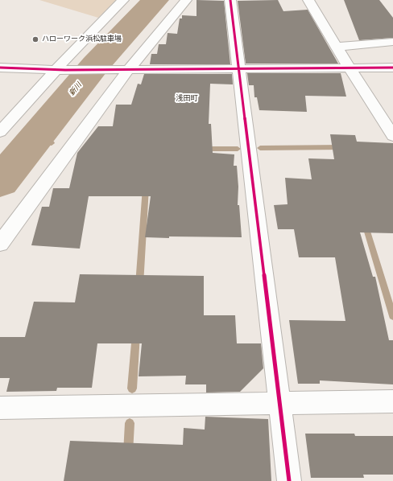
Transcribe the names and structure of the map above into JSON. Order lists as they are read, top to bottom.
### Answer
{
  "districts": ["浅田町"],
  "water": ["新川"],
  "places": ["ハローワーク浜松駐車場"]
}
